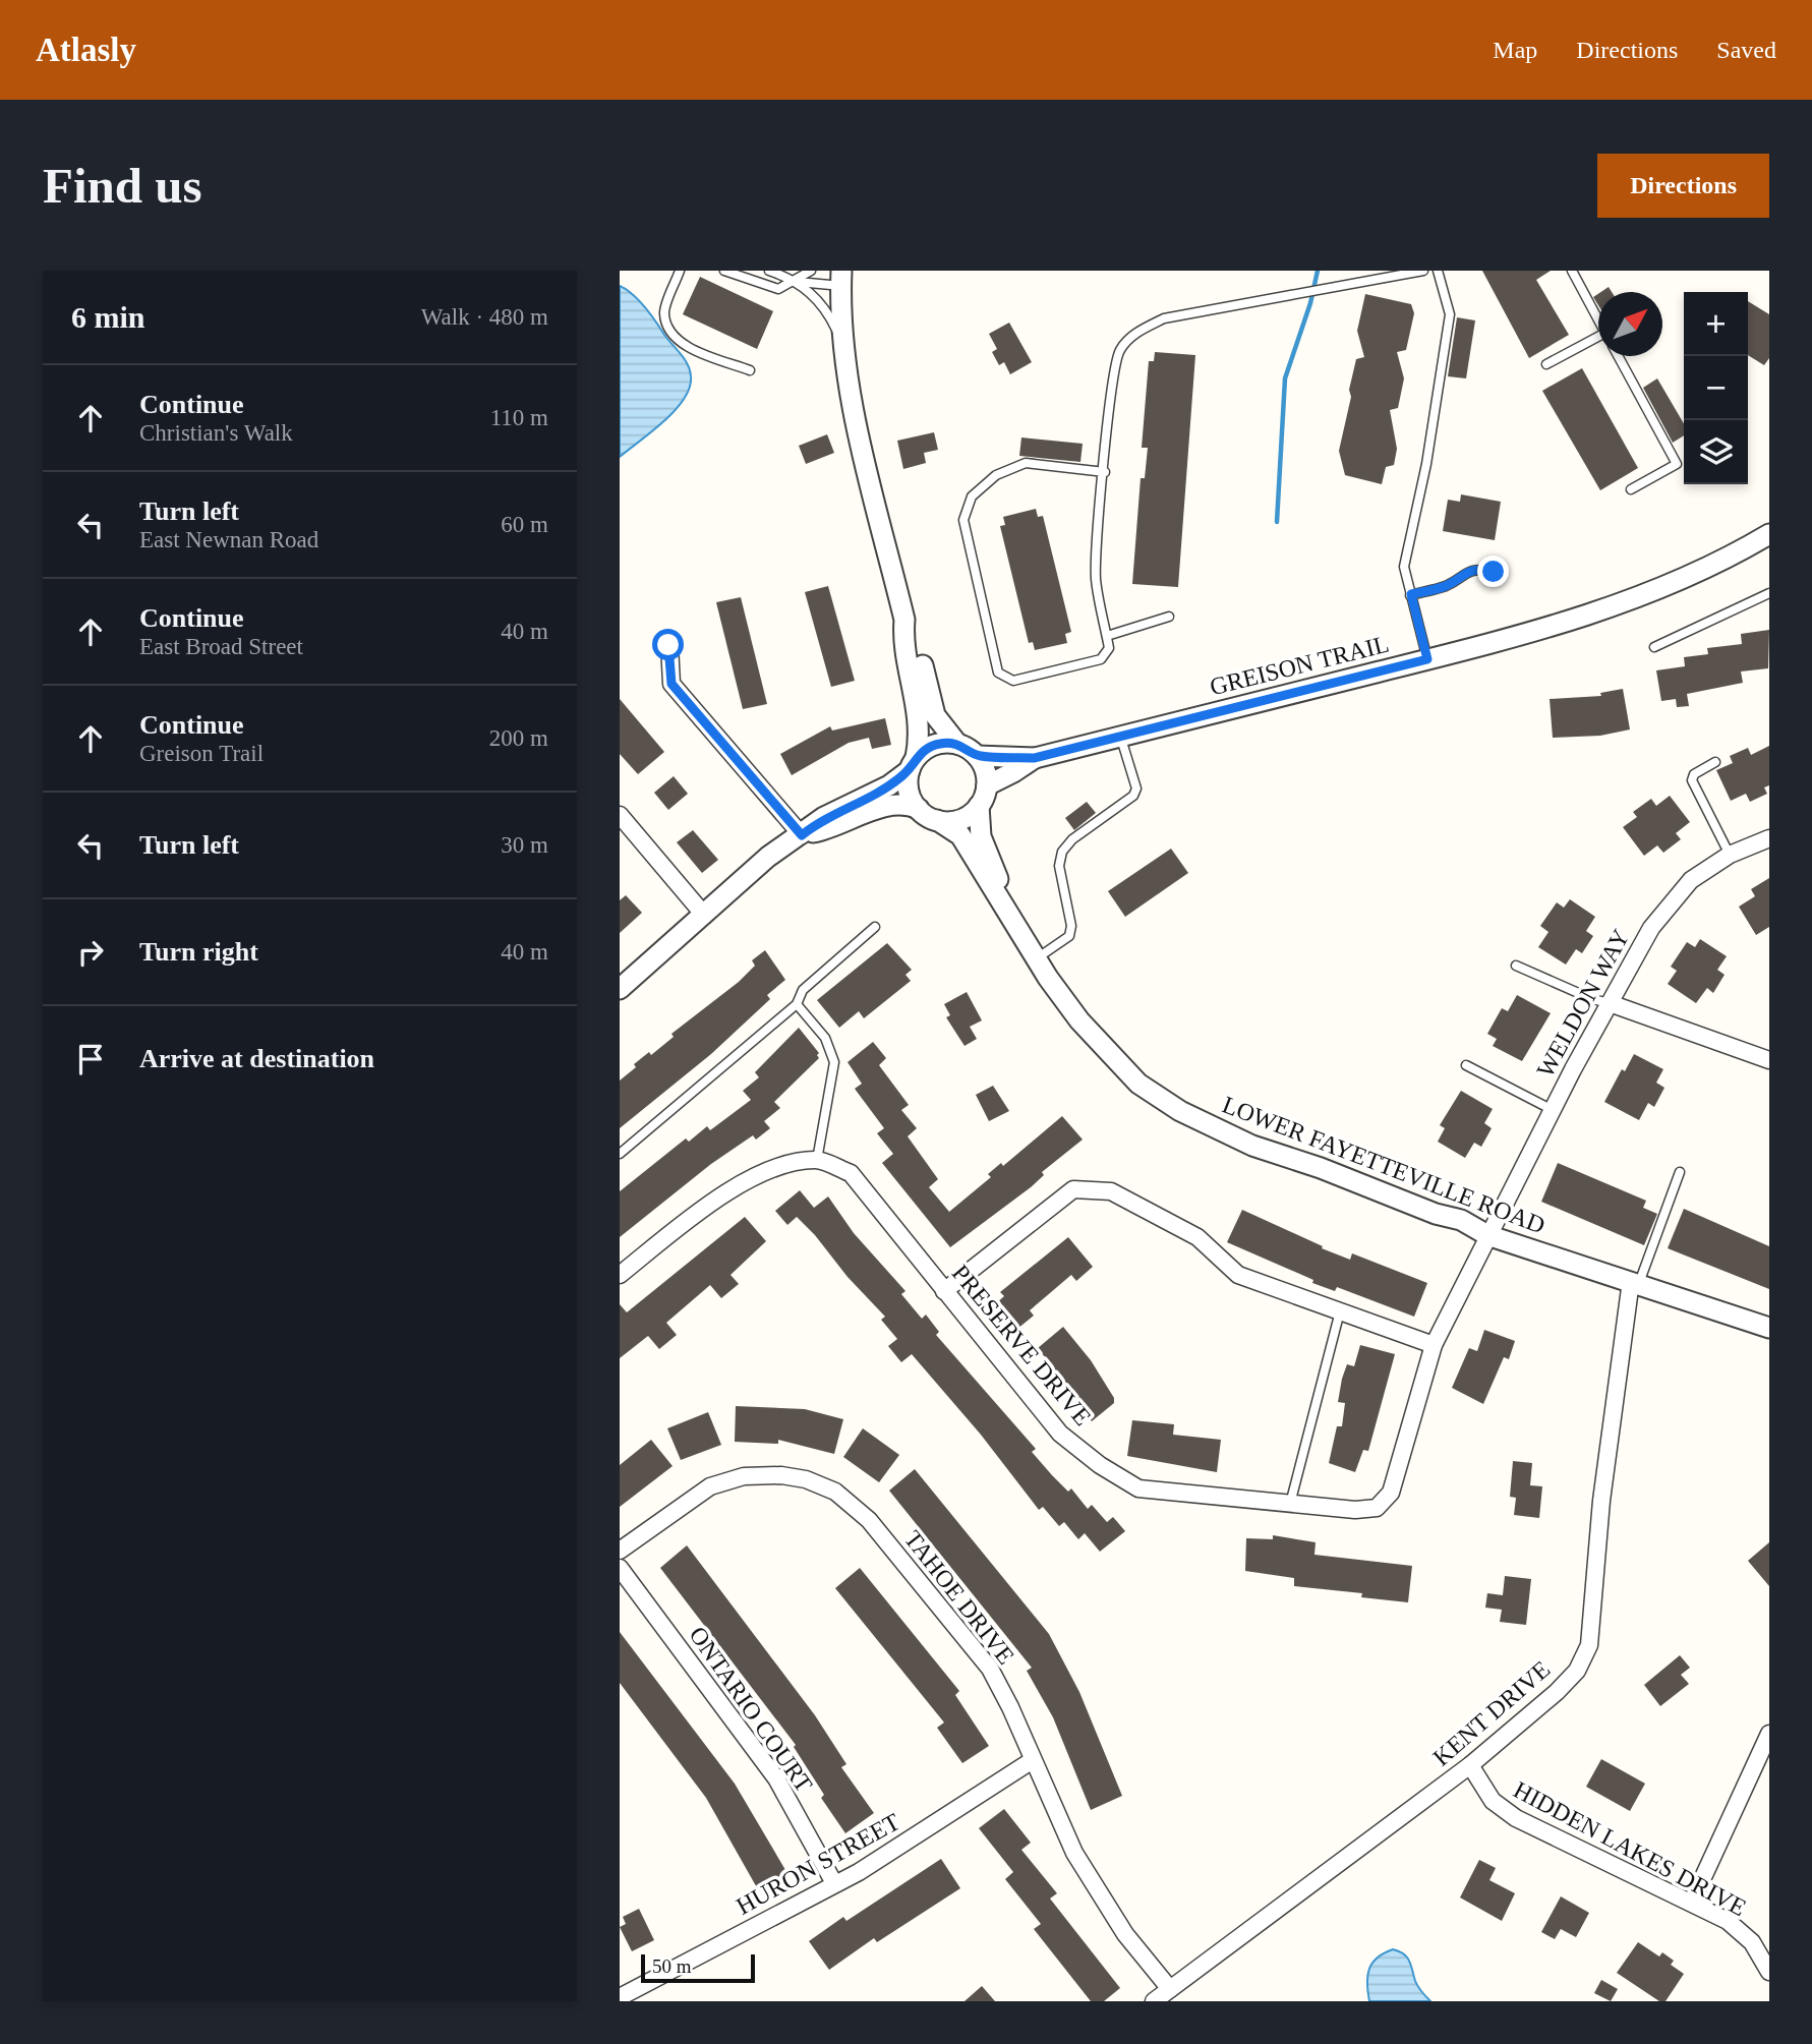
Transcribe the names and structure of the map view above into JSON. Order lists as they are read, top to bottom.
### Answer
{
  "streets": {
    "street": [
      "GREISON TRAIL",
      "WELDON WAY",
      "LOWER FAYETTEVILLE ROAD",
      "PRESERVE DRIVE",
      "TAHOE DRIVE",
      "ONTARIO COURT",
      "KENT DRIVE",
      "HIDDEN LAKES DRIVE",
      "HURON STREET"
    ]
  },
  "crossings": [
    ["GREISON TRAIL", "LOWER FAYETTEVILLE ROAD"],
    ["WELDON WAY", "LOWER FAYETTEVILLE ROAD"],
    ["WELDON WAY", "PRESERVE DRIVE"],
    ["LOWER FAYETTEVILLE ROAD", "PRESERVE DRIVE"],
    ["LOWER FAYETTEVILLE ROAD", "KENT DRIVE"],
    ["TAHOE DRIVE", "KENT DRIVE"],
    ["TAHOE DRIVE", "HURON STREET"],
    ["ONTARIO COURT", "HURON STREET"],
    ["KENT DRIVE", "HIDDEN LAKES DRIVE"]
  ],
  "scale_bar": "50 m",
  "north": "top right",
  "page": {
    "header": "Atlasly",
    "nav": ["Map", "Directions", "Saved"],
    "buttons": "Directions",
    "title": "Find us",
    "heading": ["6 min", "Walk · 480 m"],
    "map_buttons": ["+", "−"],
    "list": [
      ["Continue", "Christian's Walk", "110 m"],
      ["Turn left", "East Newnan Road", "60 m"],
      ["Continue", "East Broad Street", "40 m"],
      ["Continue", "Greison Trail", "200 m"],
      ["Turn left", "30 m"],
      ["Turn right", "40 m"],
      "Arrive at destination"
    ],
    "scale": "50 m"
  }
}
